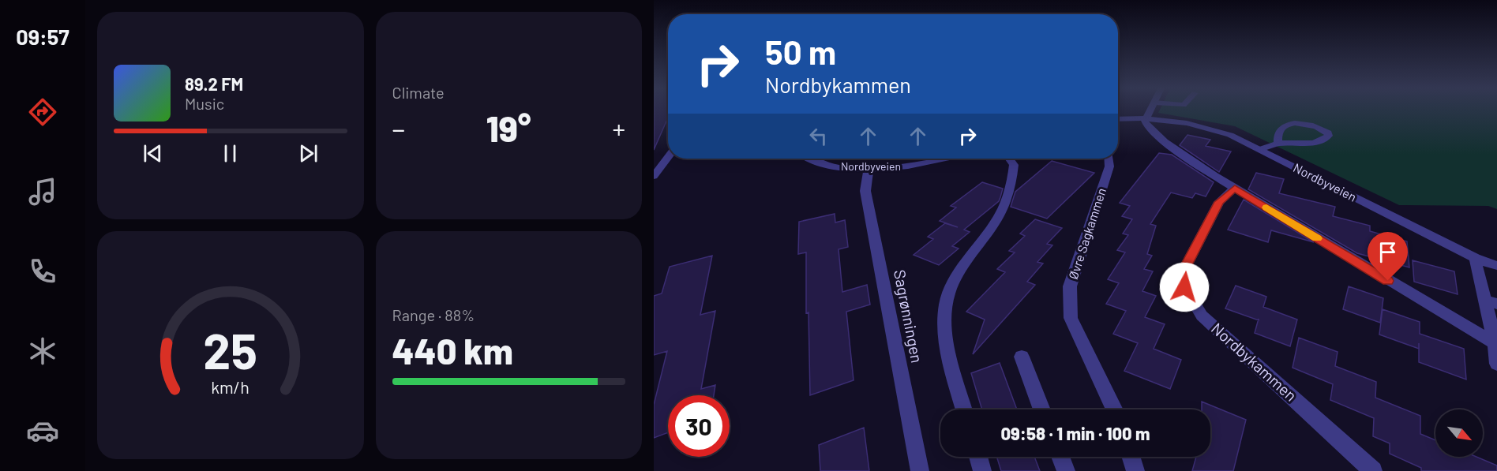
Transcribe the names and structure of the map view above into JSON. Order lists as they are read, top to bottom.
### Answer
{
  "streets": {
    "street": [
      "Nordbyveien",
      "Øvre Sagkammen",
      "Sagrønningen",
      "Nordbykammen"
    ]
  },
  "crossings": [
    ["Nordbyveien", "Sagrønningen"]
  ],
  "north": "bottom right",
  "page": {
    "tabs": "09:57",
    "tile": [
      "Climate",
      ["Range · 88%", "440 km"]
    ],
    "turn": ["50 m", "Nordbykammen"],
    "song": ["89.2 FM", "Music"],
    "heat": ["−", "19°", "+"],
    "limit": "30",
    "trip": "09:58 · 1 min · 100 m",
    "gauge": ["25", "km/h"]
  }
}
